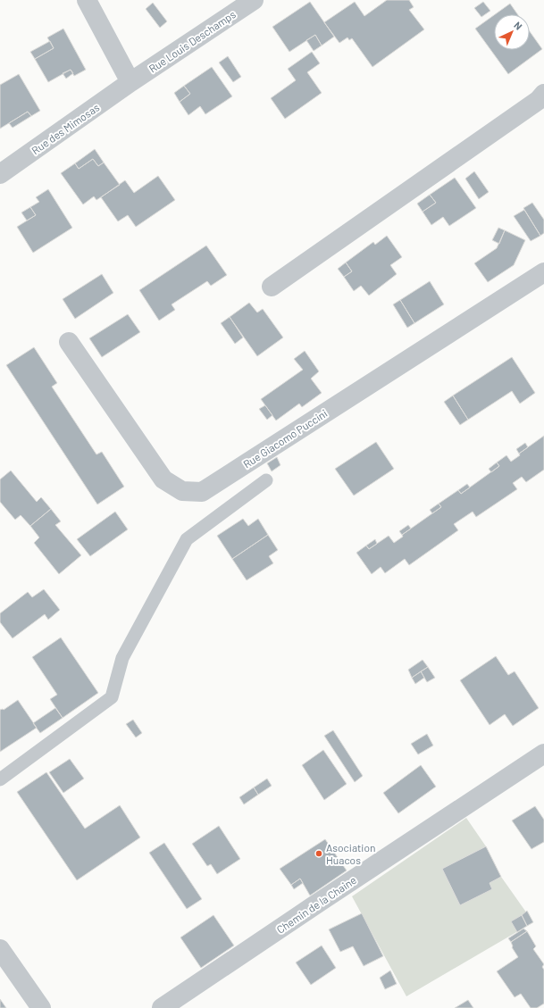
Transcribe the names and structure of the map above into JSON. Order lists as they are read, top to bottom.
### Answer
{
  "streets": {
    "street": [
      "Rue Louis Deschamps",
      "Rue des Mimosas",
      "Rue Giacomo Puccini",
      "Chemin de la Chaine"
    ]
  },
  "crossings": [
    ["Rue Louis Deschamps", "Rue des Mimosas"]
  ],
  "places": ["Asociation Huacos"],
  "north": "top right"
}
